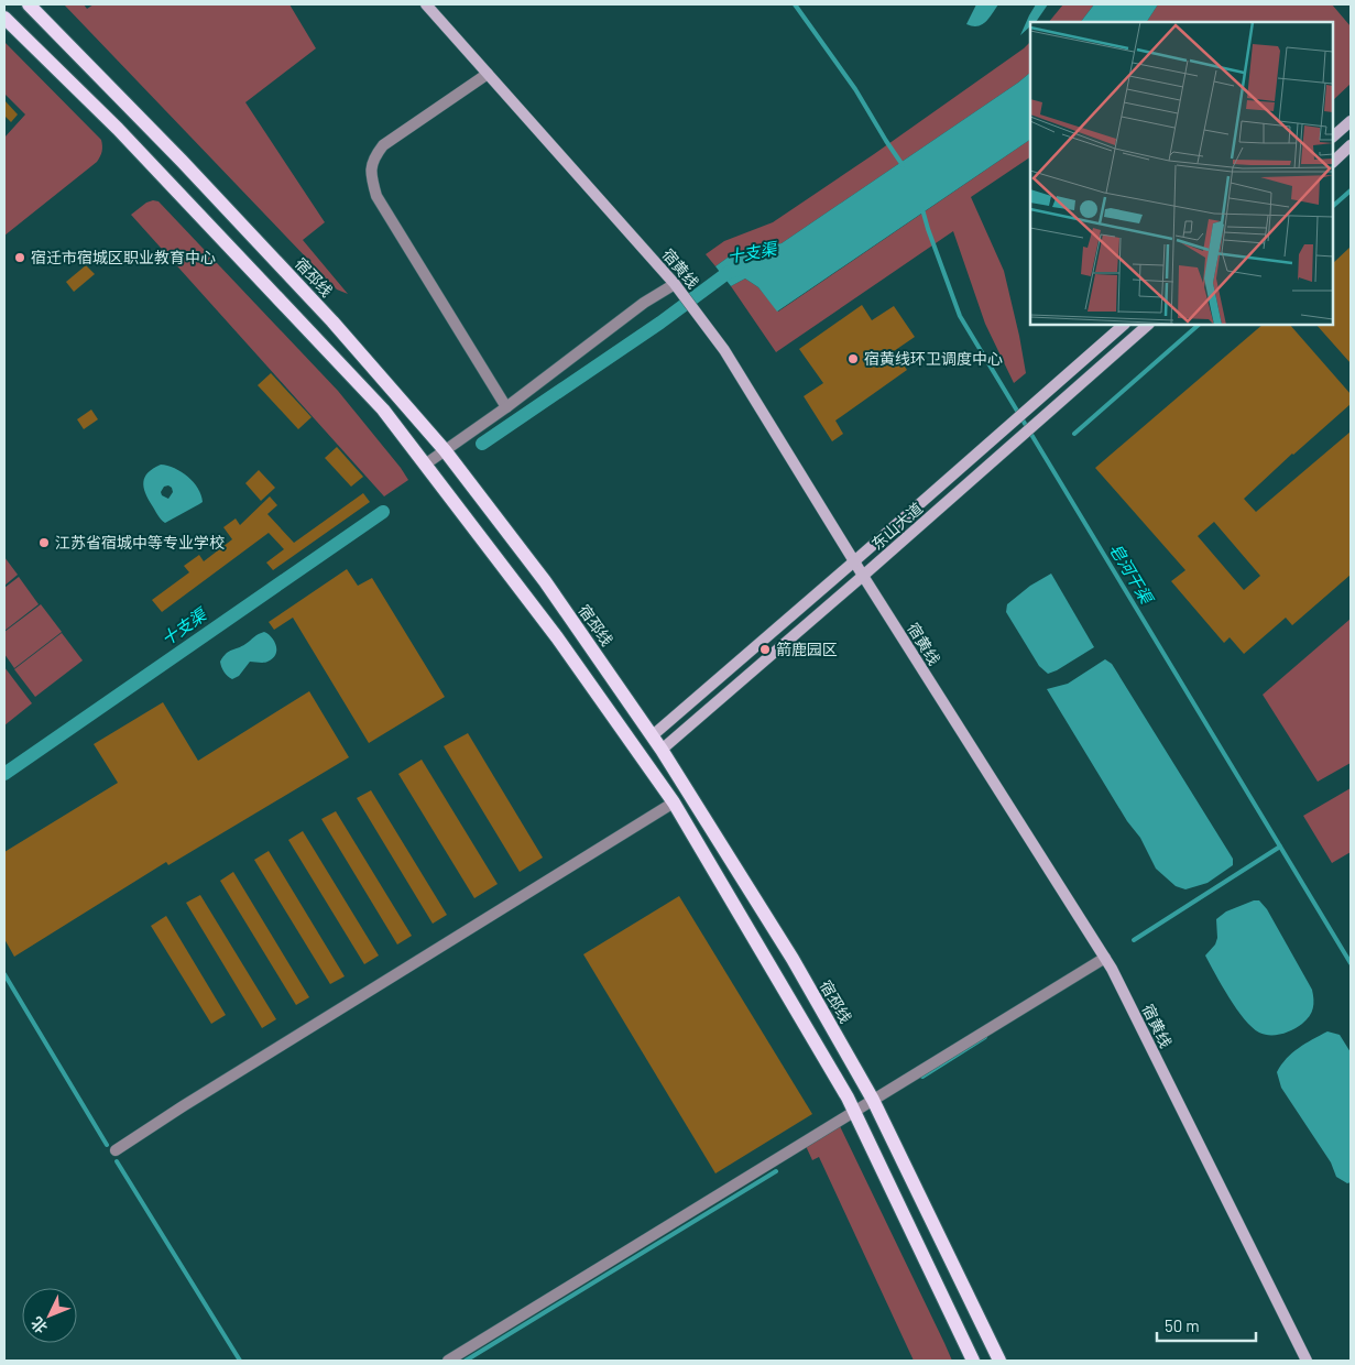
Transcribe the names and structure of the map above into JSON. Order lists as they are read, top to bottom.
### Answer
{
  "streets": {
    "main road": ["宿黄线", "宿邳线", "东山大道"]
  },
  "crossings": [
    ["宿黄线", "东山大道"],
    ["宿邳线", "东山大道"]
  ],
  "water": ["十支渠", "皂河干渠"],
  "places": [
    "宿迁市宿城区职业教育中心",
    "宿黄线环卫调度中心",
    "江苏省宿城中等专业学校",
    "箭鹿园区"
  ],
  "scale_bar": "50 m",
  "north": "bottom left"
}
